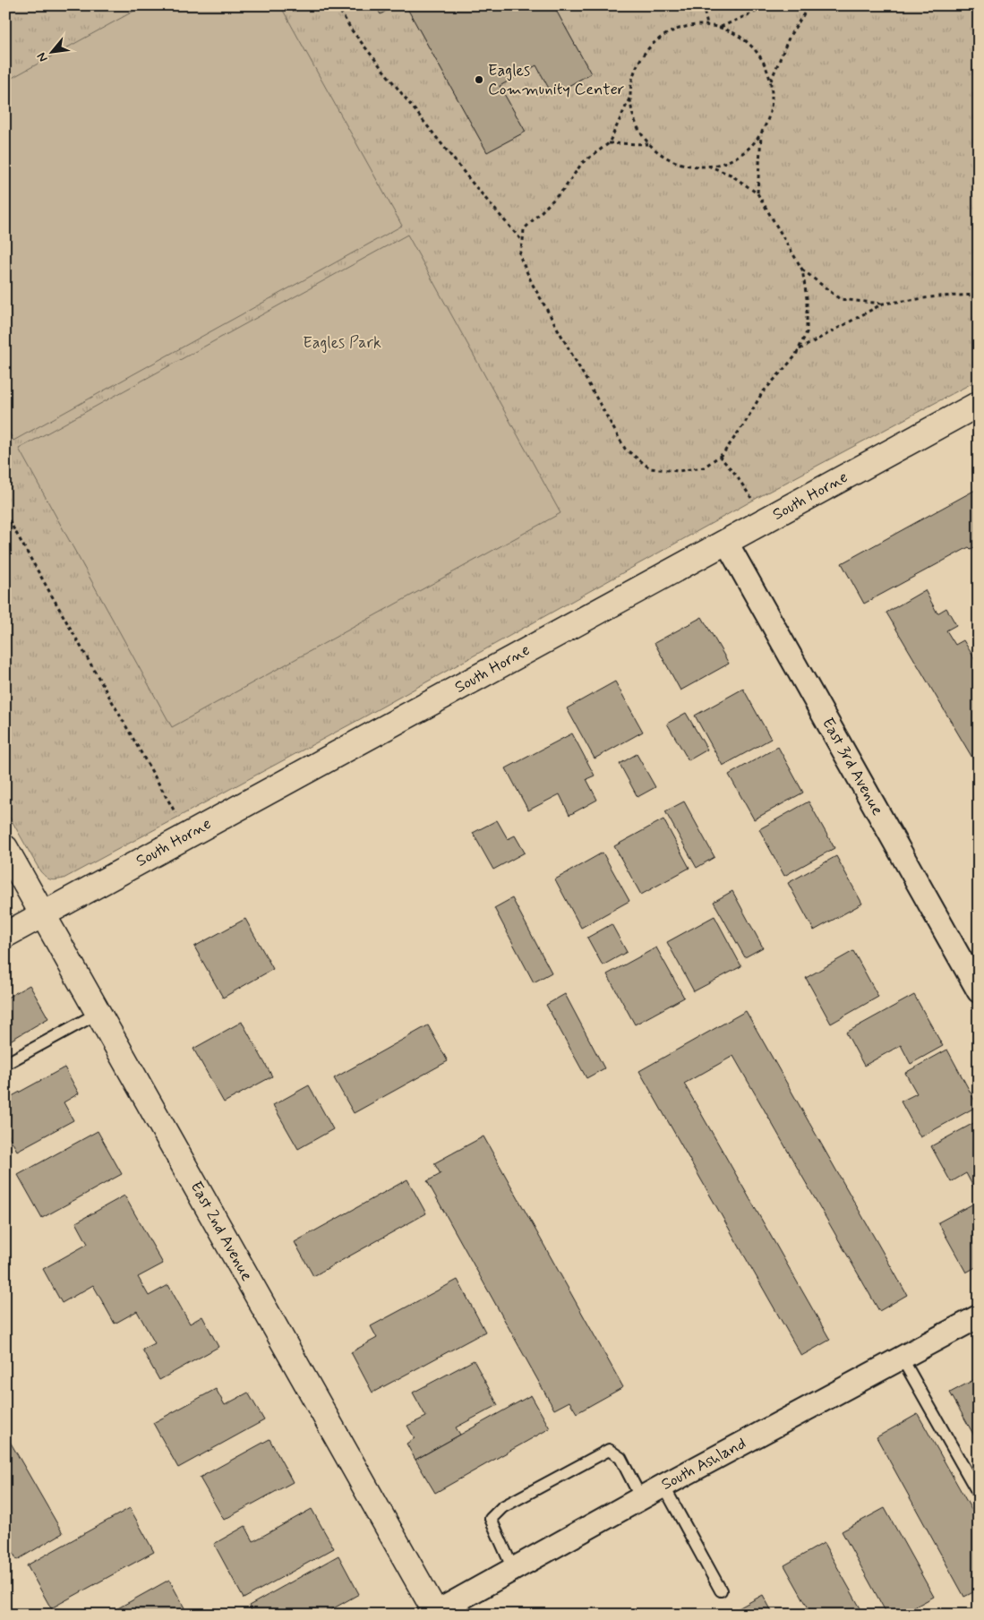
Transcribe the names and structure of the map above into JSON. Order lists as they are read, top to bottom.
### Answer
{
  "streets": {
    "street": [
      "South Horne",
      "East 3rd Avenue",
      "East 2nd Avenue",
      "South Ashland"
    ]
  },
  "crossings": [
    ["South Horne", "East 3rd Avenue"],
    ["South Horne", "East 2nd Avenue"],
    ["East 2nd Avenue", "South Ashland"]
  ],
  "parks": ["Eagles Park"],
  "places": ["Eagles Community Center"],
  "north": "bottom left"
}
